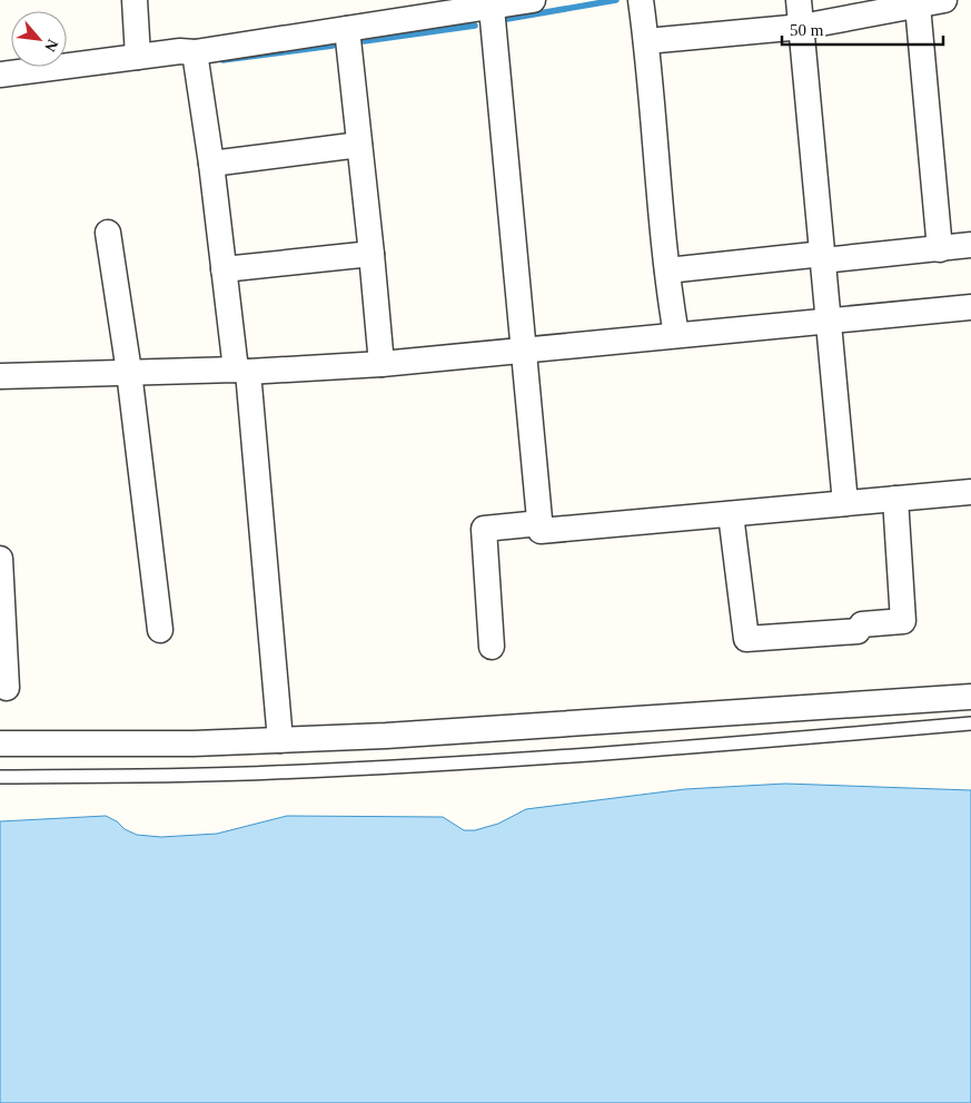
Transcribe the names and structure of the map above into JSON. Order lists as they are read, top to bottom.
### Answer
{
  "scale_bar": "50 m",
  "north": "bottom right"
}
